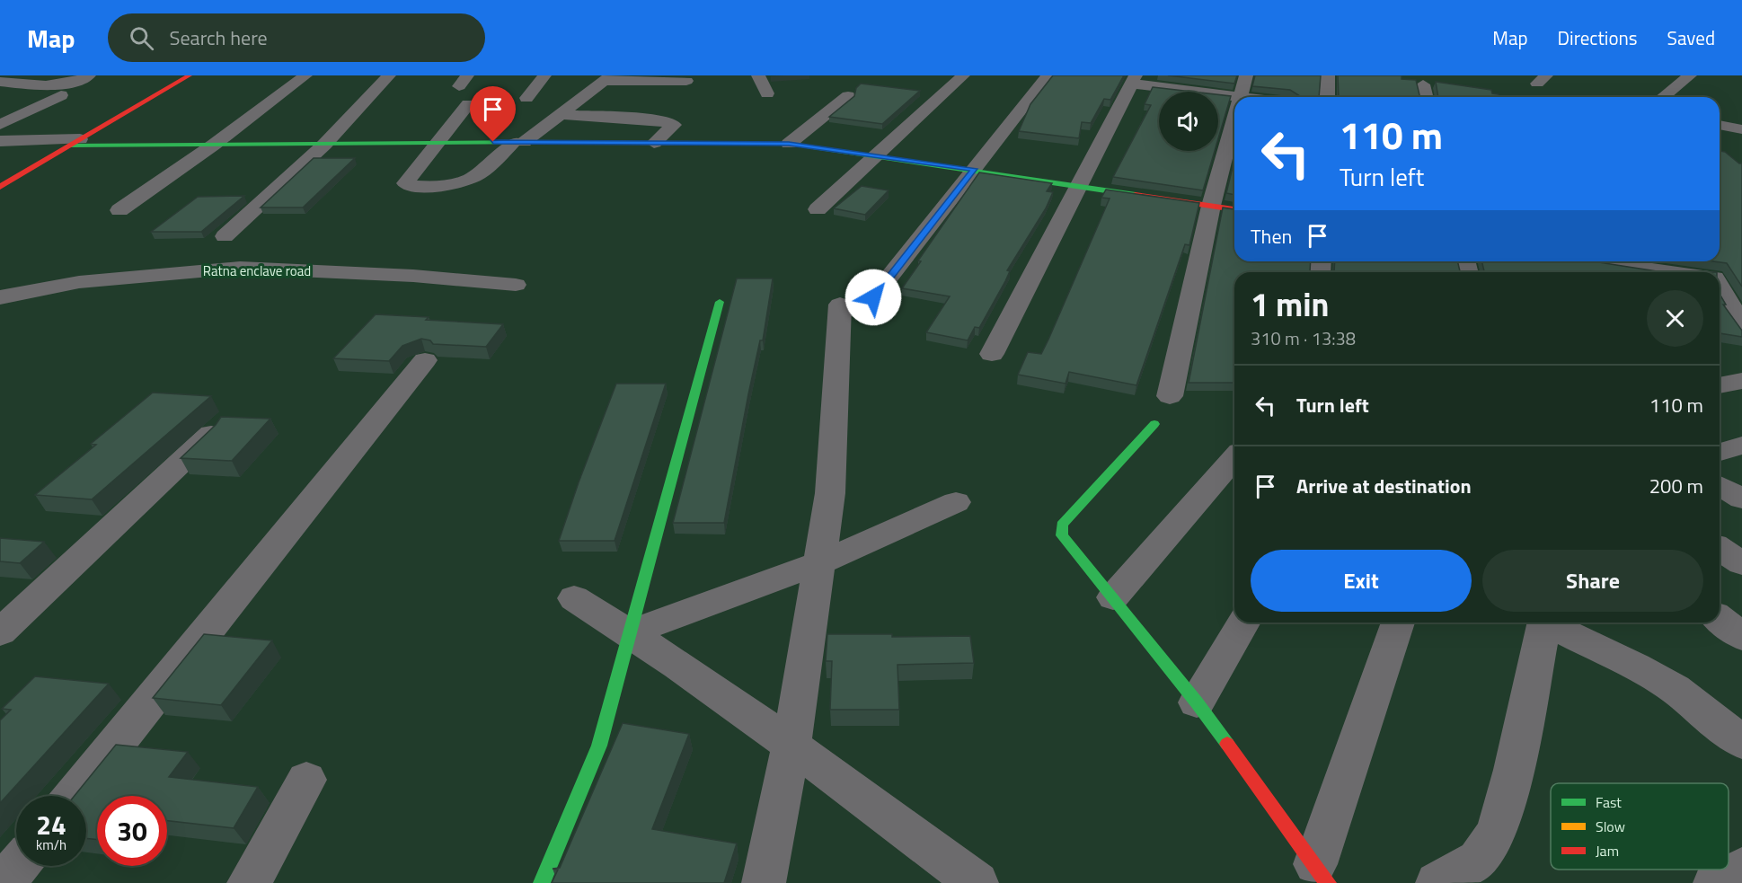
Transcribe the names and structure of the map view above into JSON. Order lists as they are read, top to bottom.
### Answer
{
  "streets": {
    "street": ["Ratna enclave road"]
  },
  "legend": ["Fast", "Slow", "Jam"],
  "page": {
    "header": "Map",
    "search": "Search here",
    "nav": ["Map", "Directions", "Saved"],
    "turn": ["110 m", "Turn left"],
    "then": "Then",
    "heading": ["1 min", "310 m · 13:38"],
    "list": [
      {
        "name": "Turn left",
        "value": "110 m"
      },
      {
        "name": "Arrive at destination",
        "value": "200 m"
      }
    ],
    "buttons": ["Exit", "Share"],
    "speed": "24 km/h",
    "limit": "30"
  }
}
